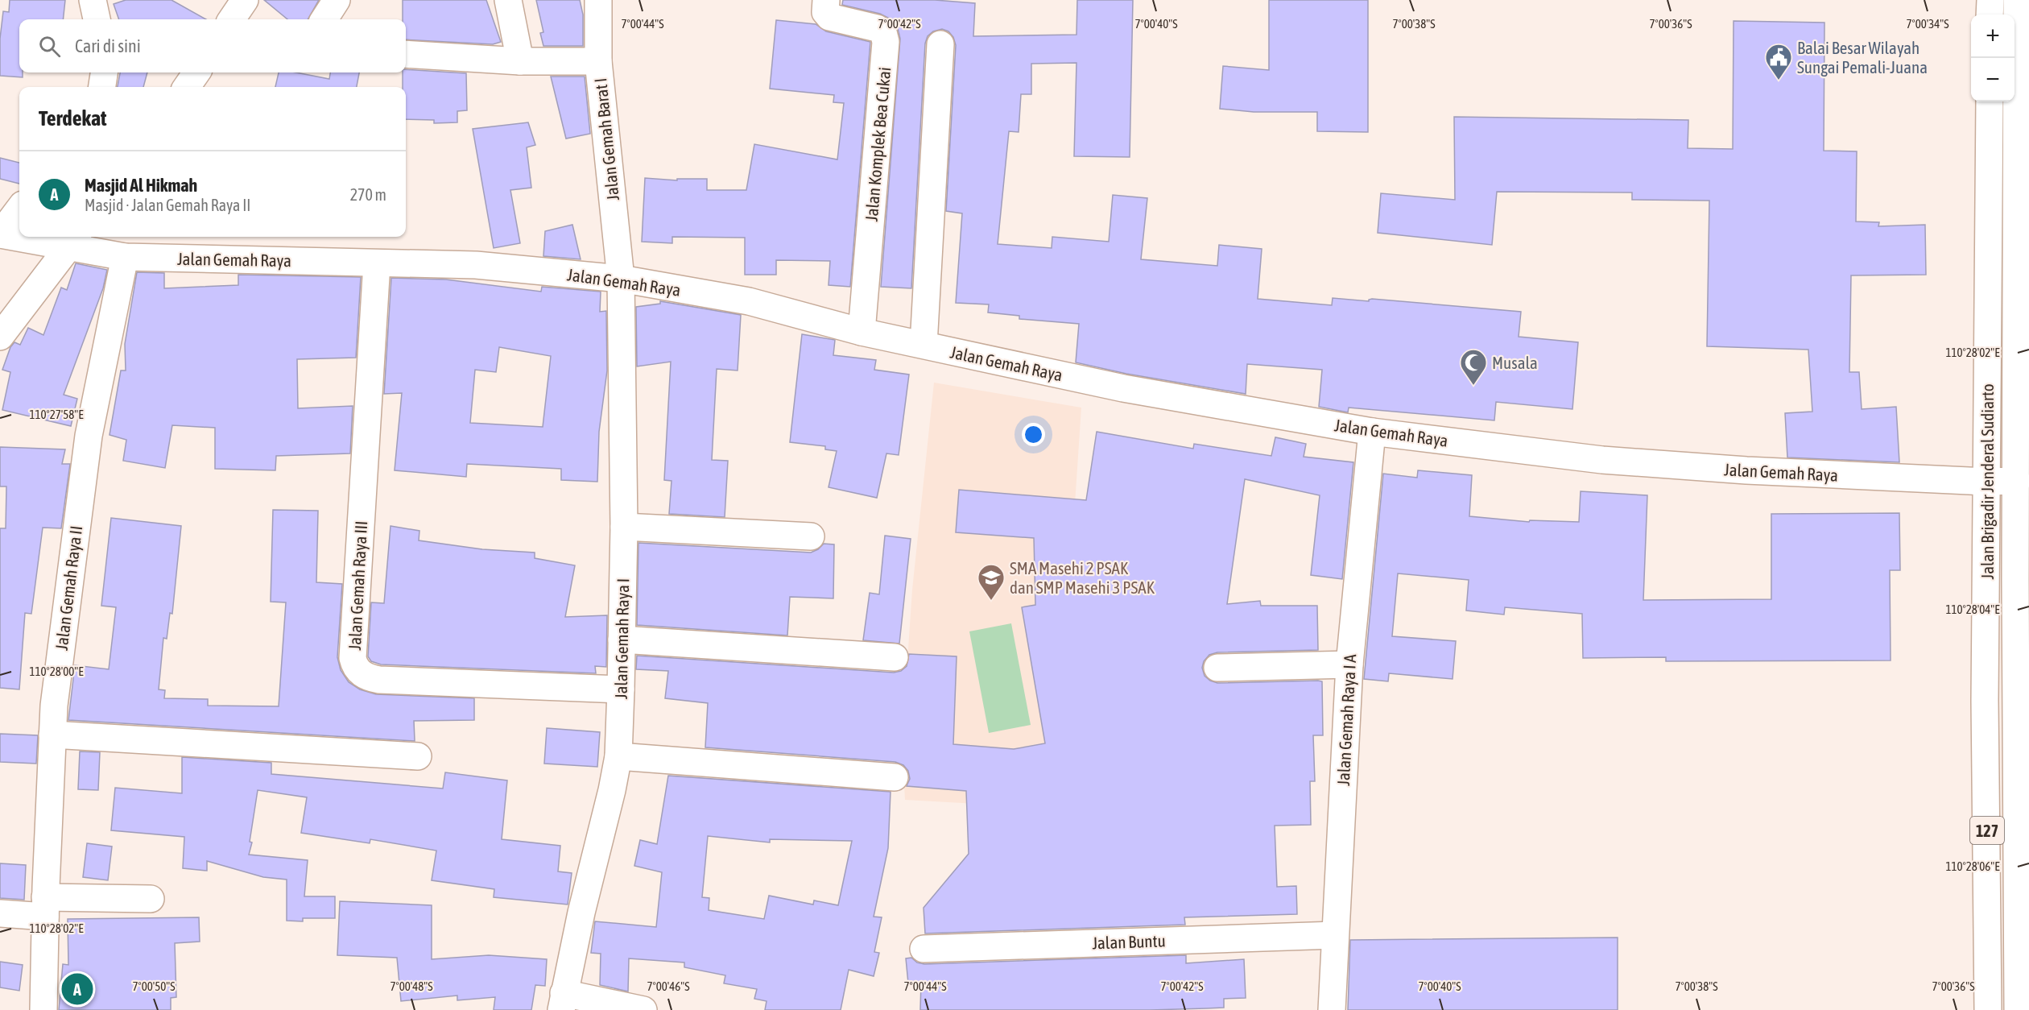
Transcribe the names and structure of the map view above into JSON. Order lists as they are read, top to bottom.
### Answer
{
  "streets": {
    "street": [
      "Jalan Gemah Barat I",
      "Jalan Komplek Bea Cukai",
      "Jalan Gemah Raya",
      "Jalan Brigadir Jenderal Sudiarto",
      "Jalan Gemah Raya III",
      "Jalan Gemah Raya II",
      "Jalan Gemah Raya I",
      "Jalan Gemah Raya I A",
      "127",
      "Jalan Buntu"
    ]
  },
  "crossings": [
    ["Jalan Gemah Barat I", "Jalan Gemah Raya"],
    ["Jalan Gemah Barat I", "Jalan Gemah Raya I"],
    ["Jalan Komplek Bea Cukai", "Jalan Gemah Raya"],
    ["Jalan Gemah Raya", "Jalan Brigadir Jenderal Sudiarto"],
    ["Jalan Gemah Raya", "Jalan Gemah Raya III"],
    ["Jalan Gemah Raya", "Jalan Gemah Raya II"],
    ["Jalan Gemah Raya", "Jalan Gemah Raya I"],
    ["Jalan Gemah Raya", "Jalan Gemah Raya I A"],
    ["Jalan Gemah Raya III", "Jalan Gemah Raya I"],
    ["Jalan Gemah Raya I A", "Jalan Buntu"]
  ],
  "places": {
    "public building": ["Balai Besar Wilayah Sungai Pemali-Juana"],
    "mosque": ["Musala"],
    "school or university": ["SMA Masehi 2 PSAK dan SMP Masehi 3 PSAK"]
  },
  "page": {
    "map_buttons": ["+", "−"],
    "search": "Cari di sini",
    "heading": "Terdekat",
    "list": [
      {
        "mark": "A",
        "name": "Masjid Al Hikmah",
        "note": "Masjid · Jalan Gemah Raya II",
        "value": "270 m"
      }
    ],
    "pins": "A"
  },
  "coordinates": [
    "7°00'44\"S",
    "7°00'42\"S",
    "7°00'40\"S",
    "7°00'38\"S",
    "7°00'36\"S",
    "7°00'34\"S",
    "110°28'02\"E",
    "110°27'58\"E",
    "110°28'04\"E",
    "110°28'00\"E",
    "110°28'06\"E",
    "7°00'50\"S",
    "7°00'48\"S",
    "7°00'46\"S"
  ]
}
